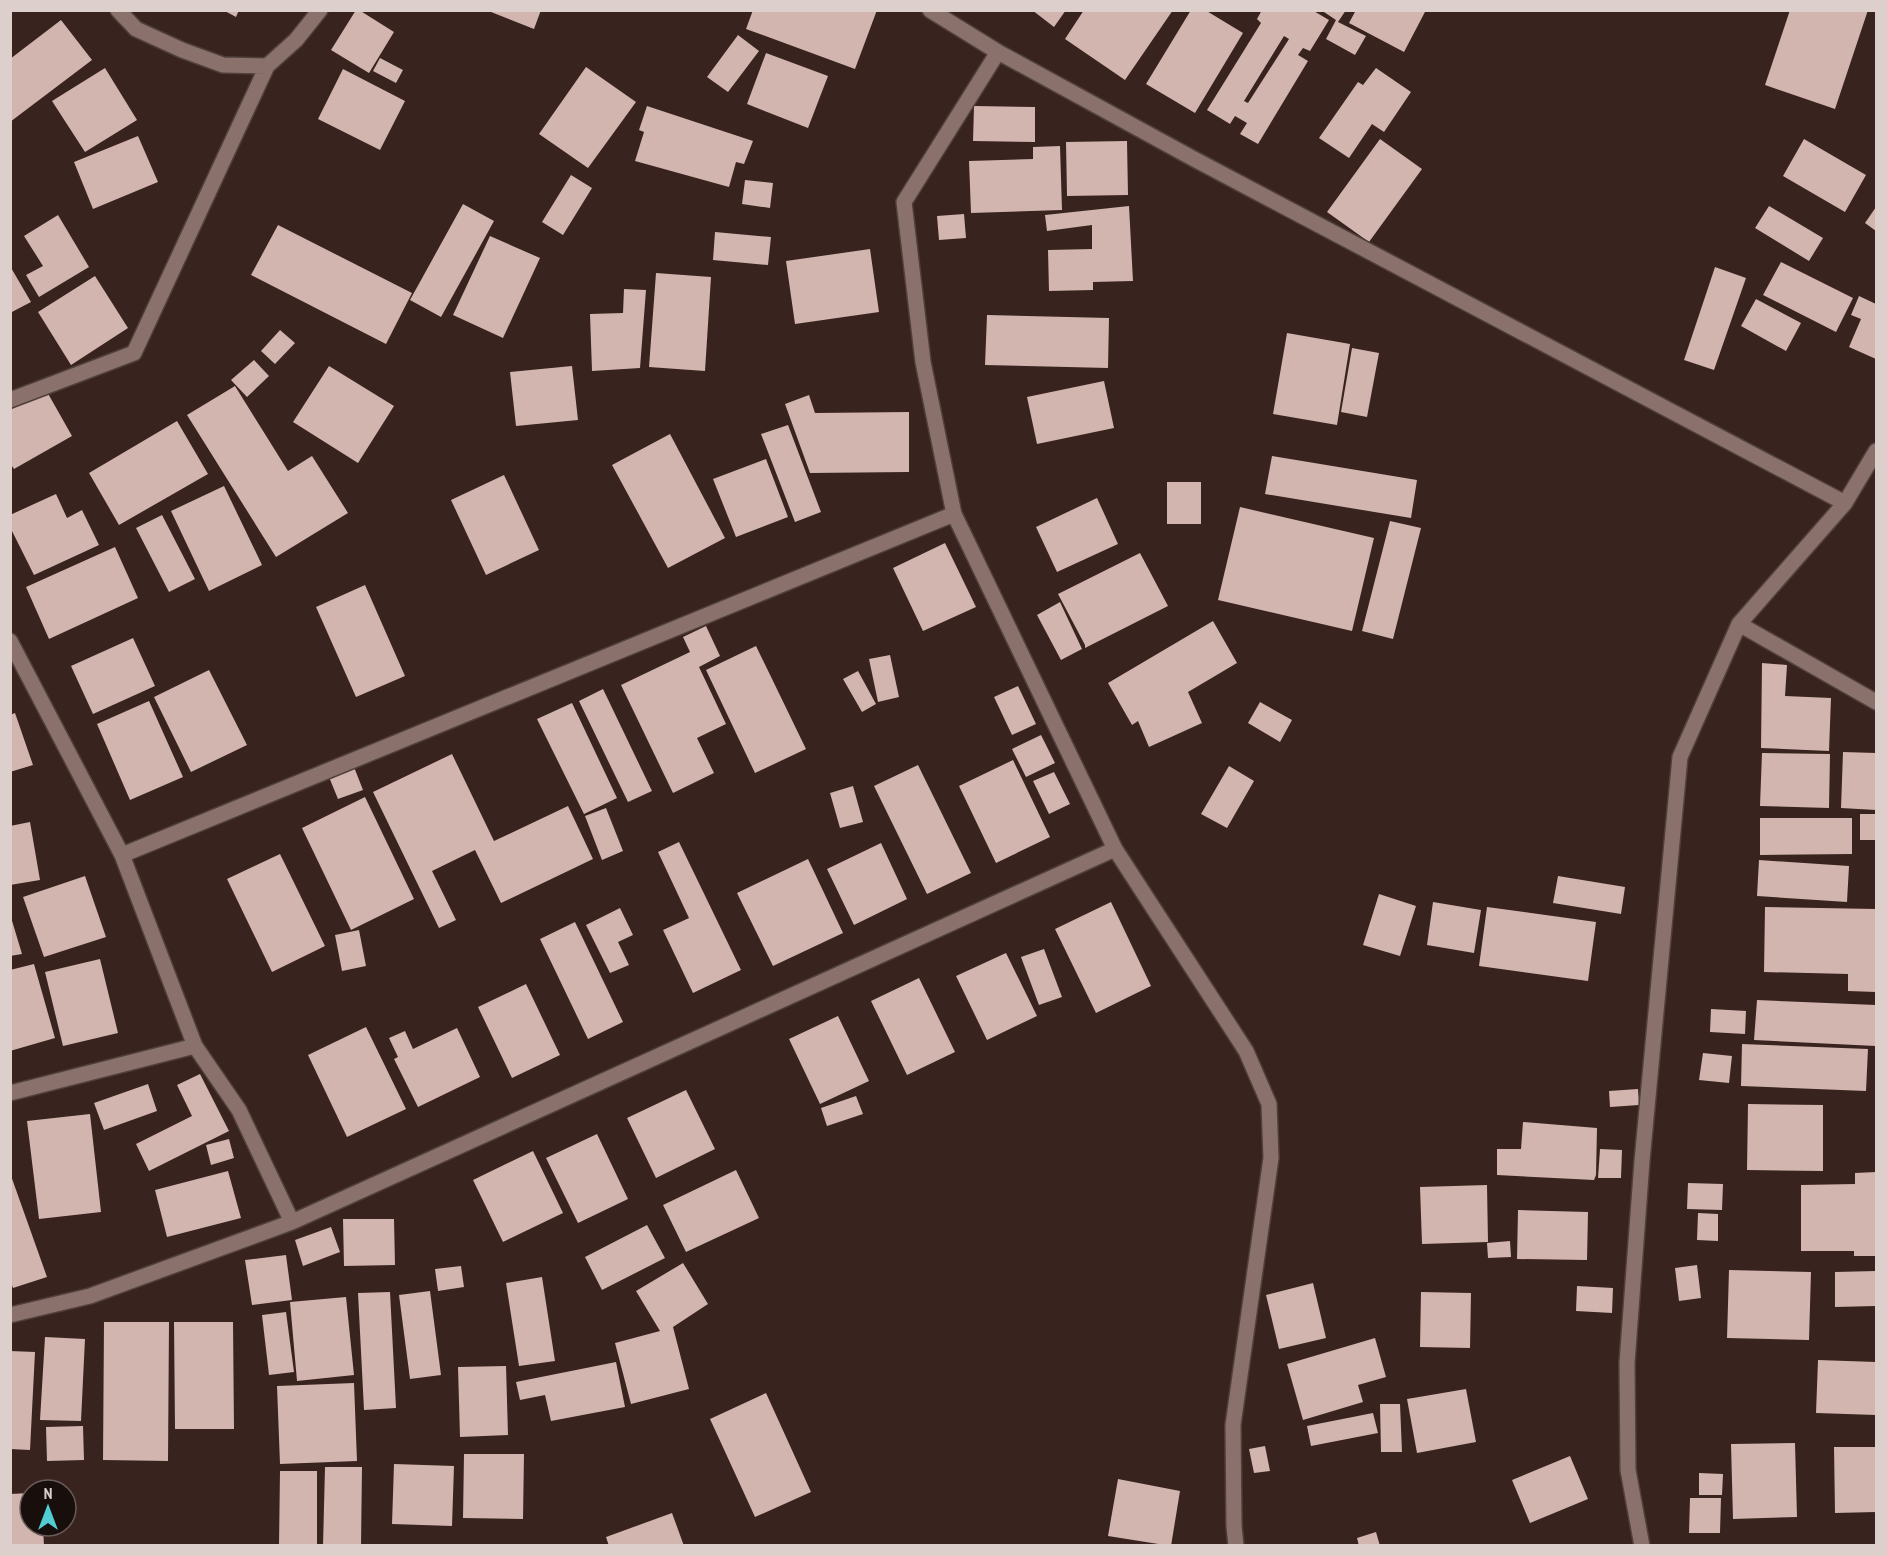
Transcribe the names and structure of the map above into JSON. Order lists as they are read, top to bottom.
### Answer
{
  "north": "top"
}
